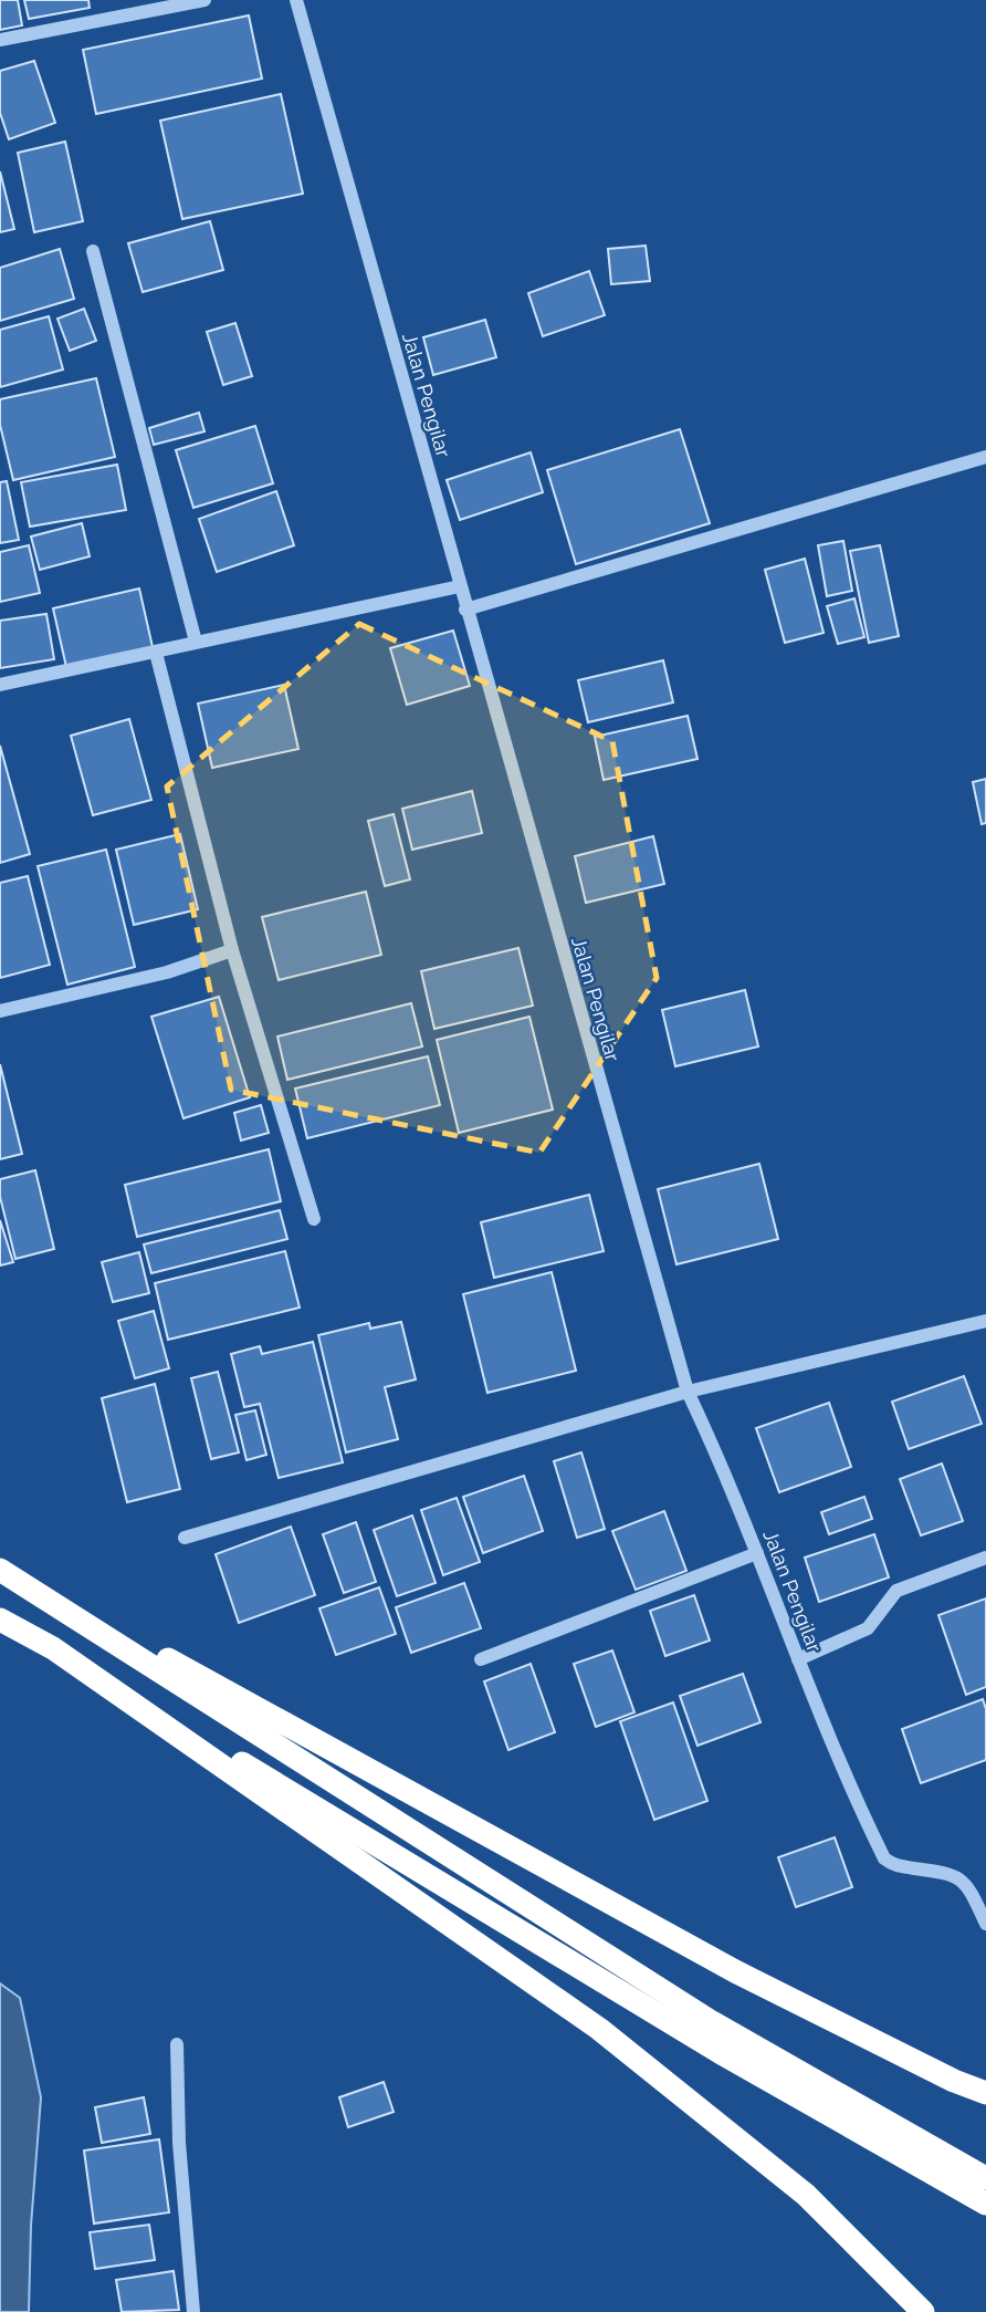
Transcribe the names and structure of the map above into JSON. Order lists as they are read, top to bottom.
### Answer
{
  "streets": {
    "street": ["Jalan Pengilar"]
  }
}
